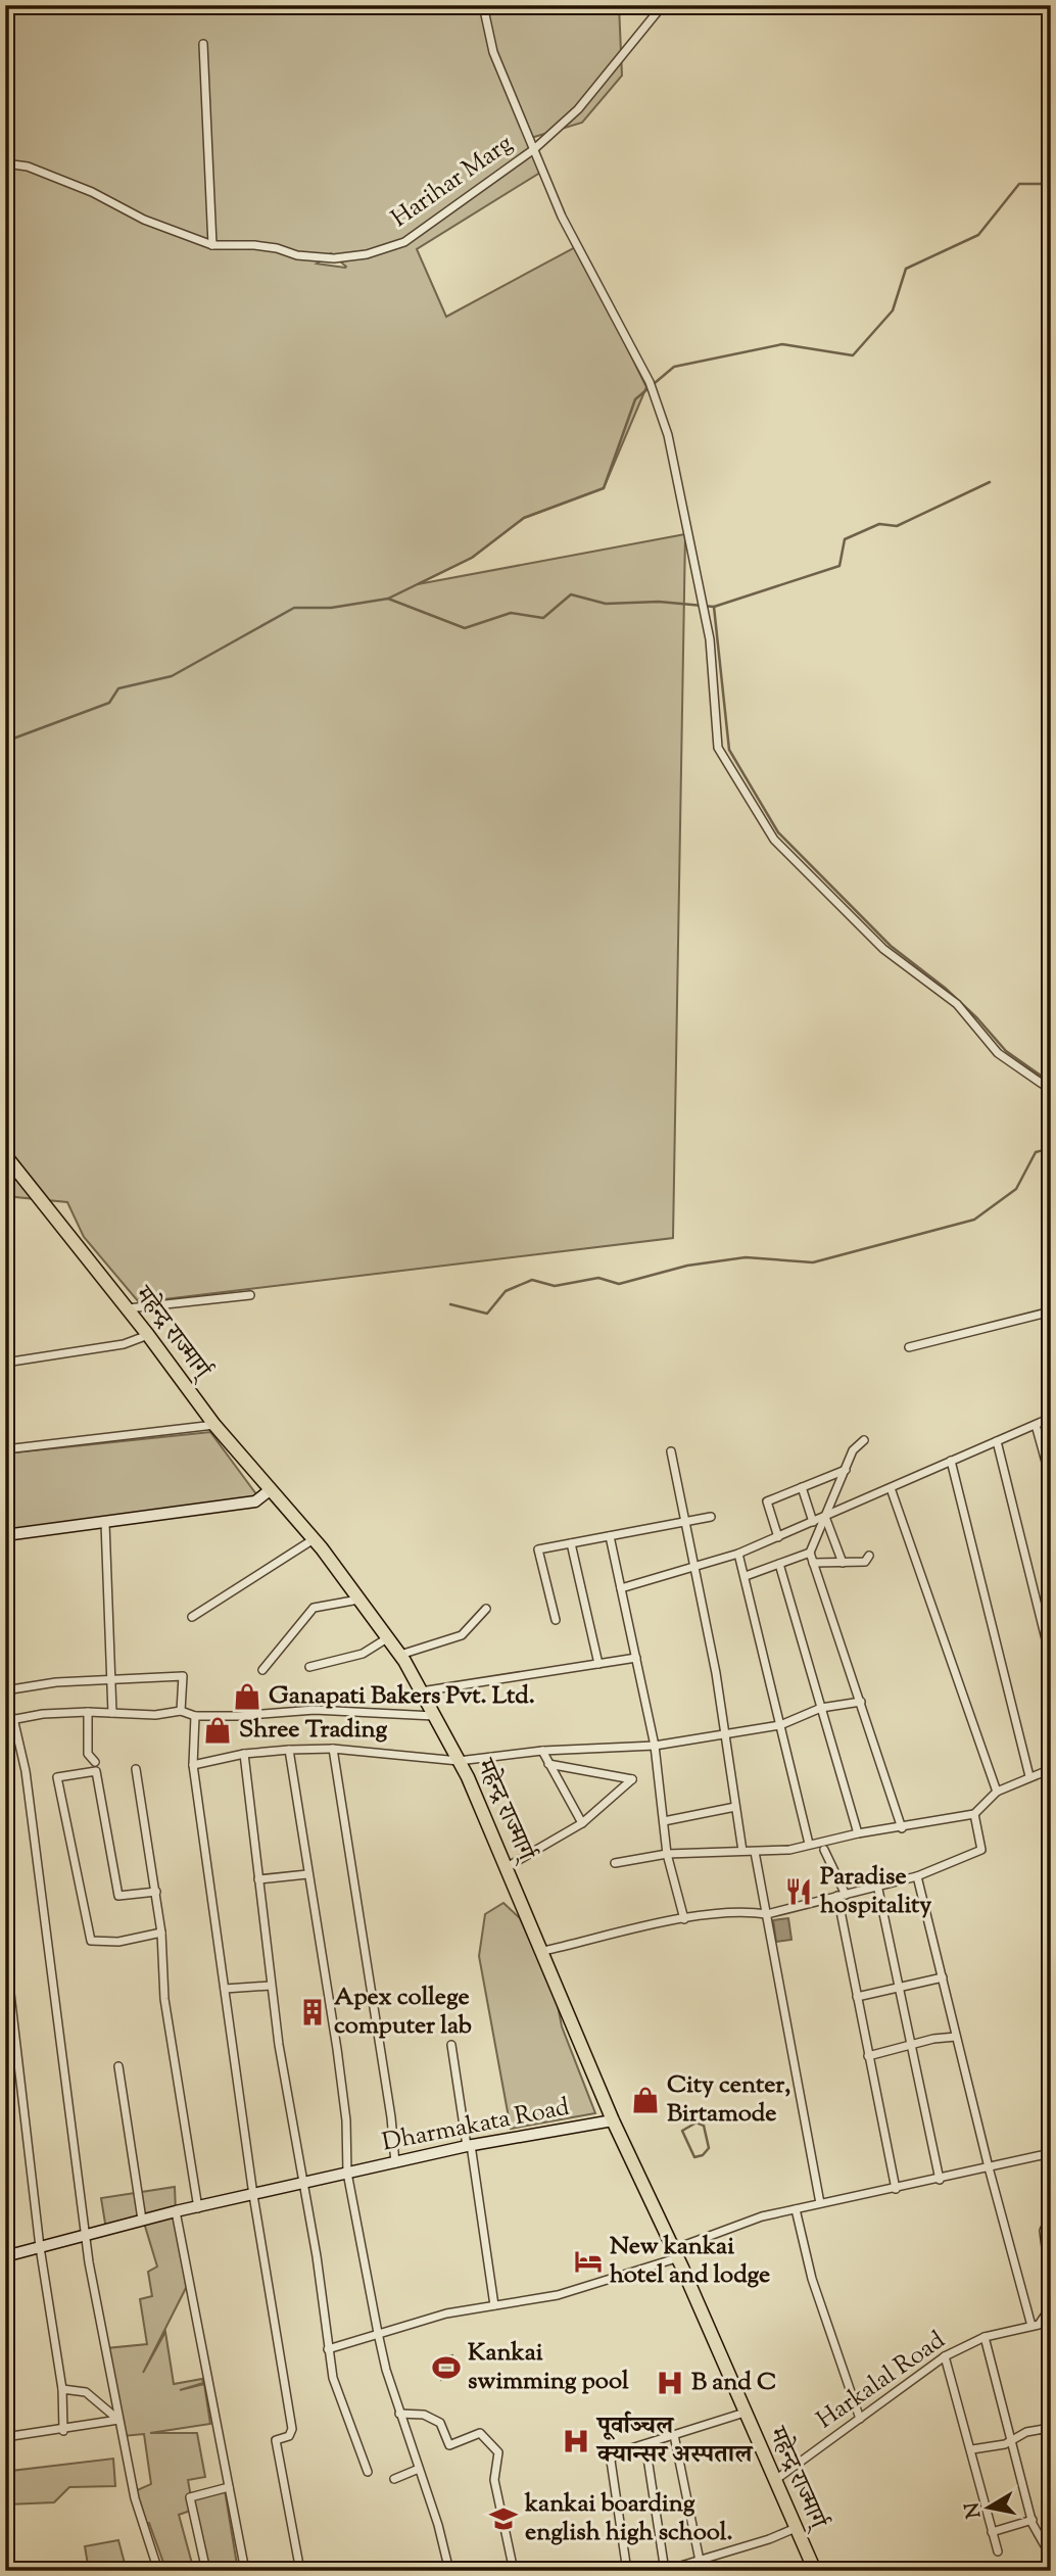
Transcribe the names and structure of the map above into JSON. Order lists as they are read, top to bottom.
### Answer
{
  "streets": {
    "highway": ["महेन्द्र राज्मार्ग्"],
    "street": ["Harihar Marg", "Dharmakata Road", "Harkalal Road"]
  },
  "crossings": [
    ["महेन्द्र राज्मार्ग्", "Dharmakata Road"],
    ["महेन्द्र राज्मार्ग्", "Harkalal Road"]
  ],
  "places": {
    "shop": ["Ganapati Bakers Pvt. Ltd.", "Shree Trading", "City center, Birtamode"],
    "restaurant": ["Paradise hospitality"],
    "building": ["Apex college computer lab"],
    "hotel": ["New kankai hotel and lodge"],
    "sports": ["Kankai swimming pool"],
    "hospital": ["B and C", "पूर्वाञ्चल क्यान्सर अस्पताल"],
    "school or university": ["kankai boarding english high school."]
  },
  "north": "left"
}
